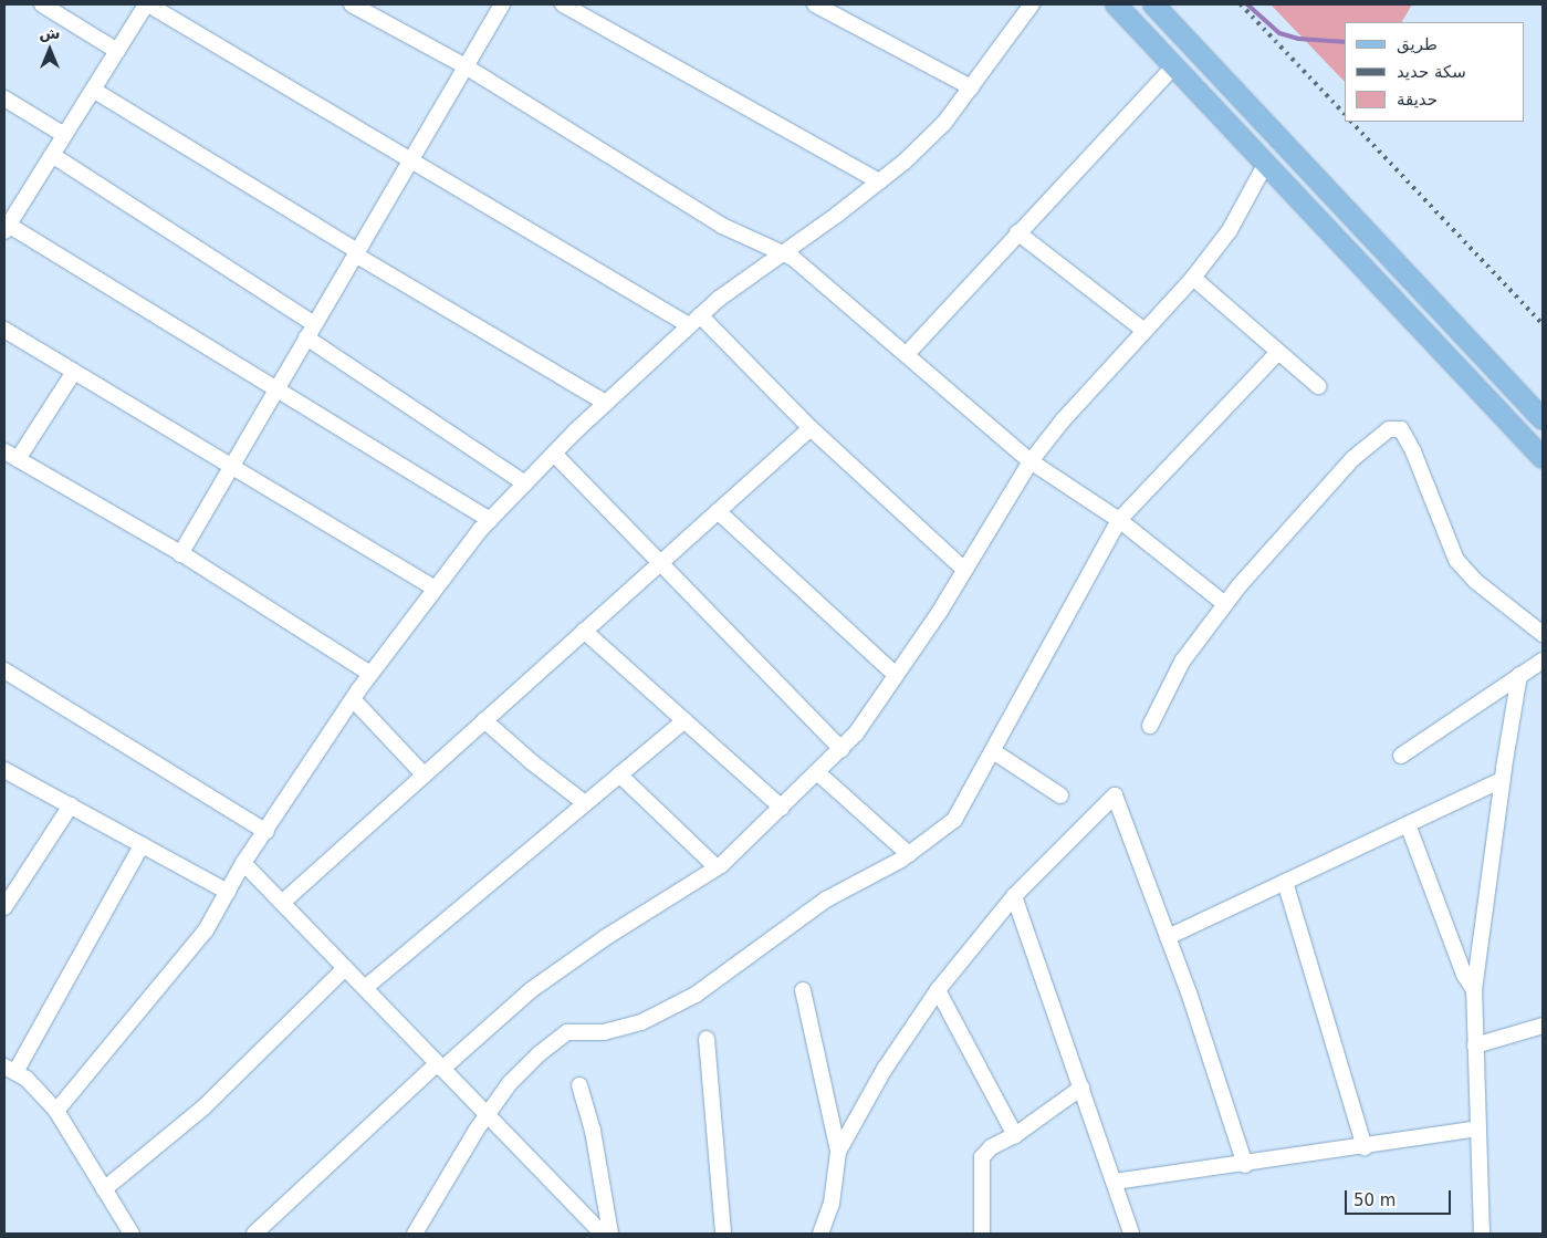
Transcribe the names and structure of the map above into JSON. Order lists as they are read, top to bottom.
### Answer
{
  "legend": ["طريق", "سكة حديد", "حديقة"],
  "scale_bar": "50 m",
  "north": "top"
}
